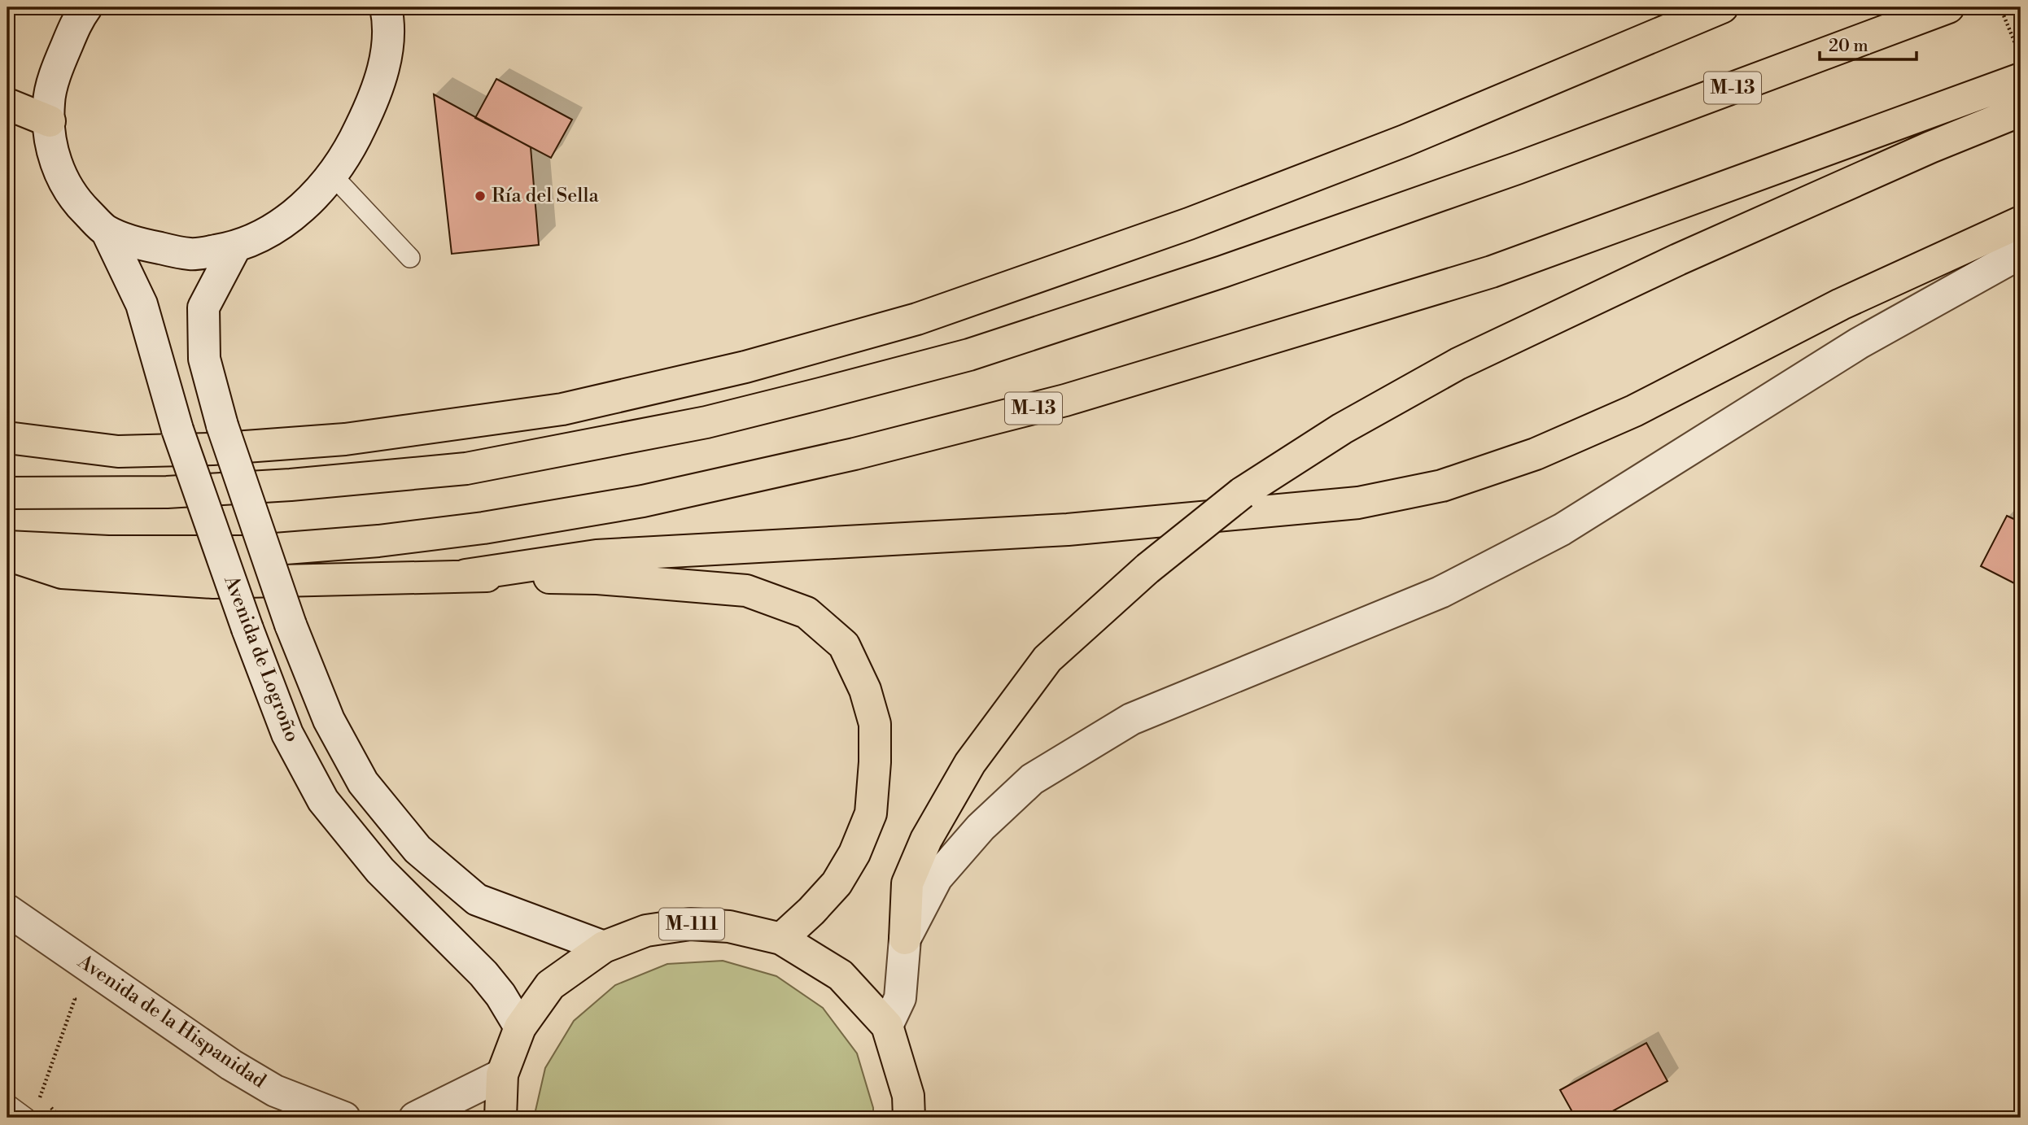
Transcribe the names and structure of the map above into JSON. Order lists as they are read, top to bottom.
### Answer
{
  "streets": {
    "main road": [
      "M-13",
      "Avenida de Logroño",
      "M-111",
      "Avenida de la Hispanidad"
    ]
  },
  "crossings": [
    ["Avenida de Logroño", "M-111"]
  ],
  "places": ["Ría del Sella"],
  "scale_bar": "20 m"
}
